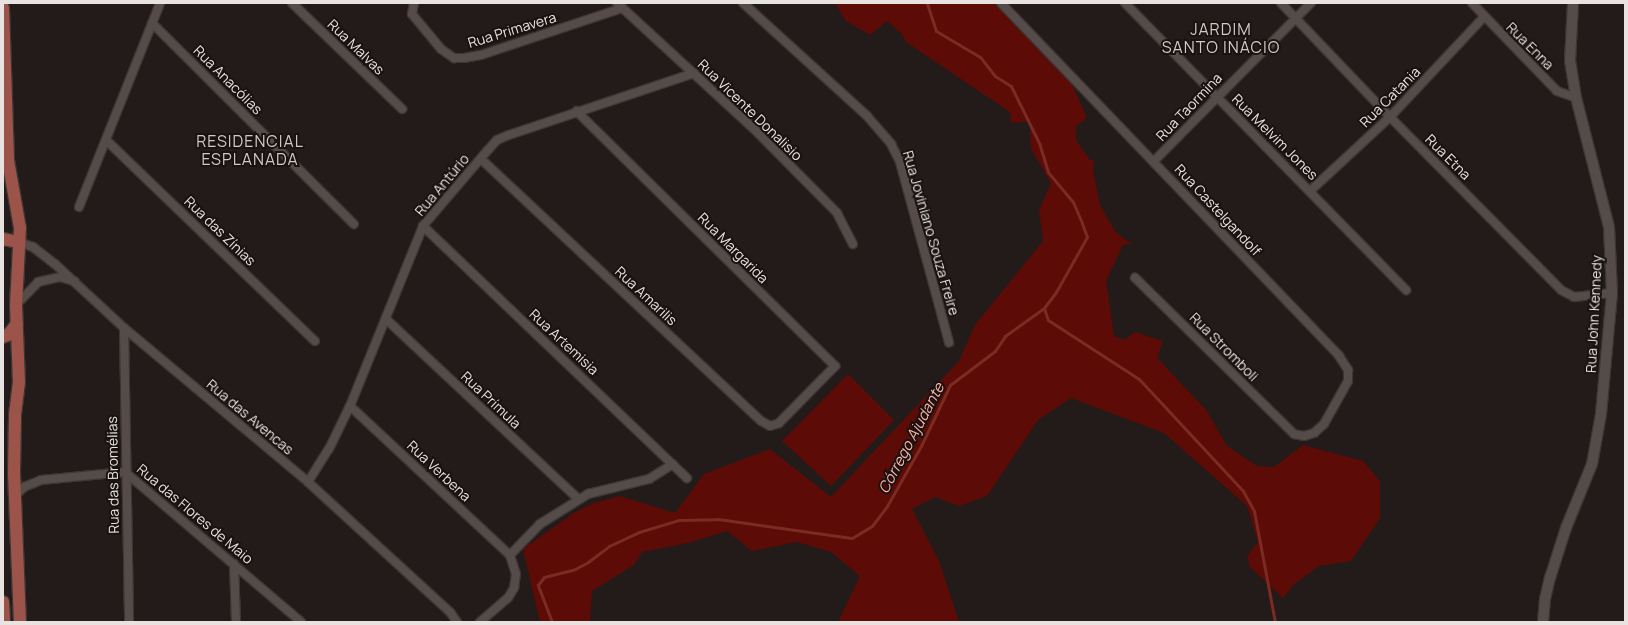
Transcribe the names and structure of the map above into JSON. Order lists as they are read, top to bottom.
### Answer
{
  "streets": {
    "street": [
      "Rua Primavera",
      "Rua Enna",
      "Rua Malvas",
      "Rua Anacólias",
      "Rua Catania",
      "Rua Taormina",
      "Rua Vicente Donalisio",
      "Rua Melvim Jones",
      "Rua Etna",
      "Rua Antúrio",
      "Rua Castelgandolf",
      "Rua das Zínias",
      "Rua Joviniano Souza Freire",
      "Rua Margarida",
      "Rua Amarilis",
      "Rua John Kennedy",
      "Rua Artemisia",
      "Rua Stromboli",
      "Rua Prímula",
      "Rua das Avencas",
      "Rua Verbena",
      "Rua das Bromélias",
      "Rua das Flores de Maio"
    ]
  },
  "crossings": [
    ["Rua Primavera", "Rua Vicente Donalisio"],
    ["Rua Enna", "Rua Catania"],
    ["Rua Enna", "Rua John Kennedy"],
    ["Rua Catania", "Rua Melvim Jones"],
    ["Rua Catania", "Rua Etna"],
    ["Rua Taormina", "Rua Melvim Jones"],
    ["Rua Taormina", "Rua Etna"],
    ["Rua Taormina", "Rua Castelgandolf"],
    ["Rua Vicente Donalisio", "Rua Antúrio"],
    ["Rua Etna", "Rua John Kennedy"],
    ["Rua Antúrio", "Rua Margarida"],
    ["Rua Antúrio", "Rua Amarilis"],
    ["Rua Antúrio", "Rua Artemisia"],
    ["Rua Antúrio", "Rua Prímula"],
    ["Rua Antúrio", "Rua das Avencas"],
    ["Rua Antúrio", "Rua Verbena"],
    ["Rua Castelgandolf", "Rua Stromboli"],
    ["Rua Margarida", "Rua Amarilis"],
    ["Rua das Avencas", "Rua das Bromélias"],
    ["Rua das Bromélias", "Rua das Flores de Maio"]
  ],
  "districts": ["JARDIM SANTO INÁCIO", "RESIDENCIAL ESPLANADA"],
  "water": ["Córrego Ajudante"]
}
